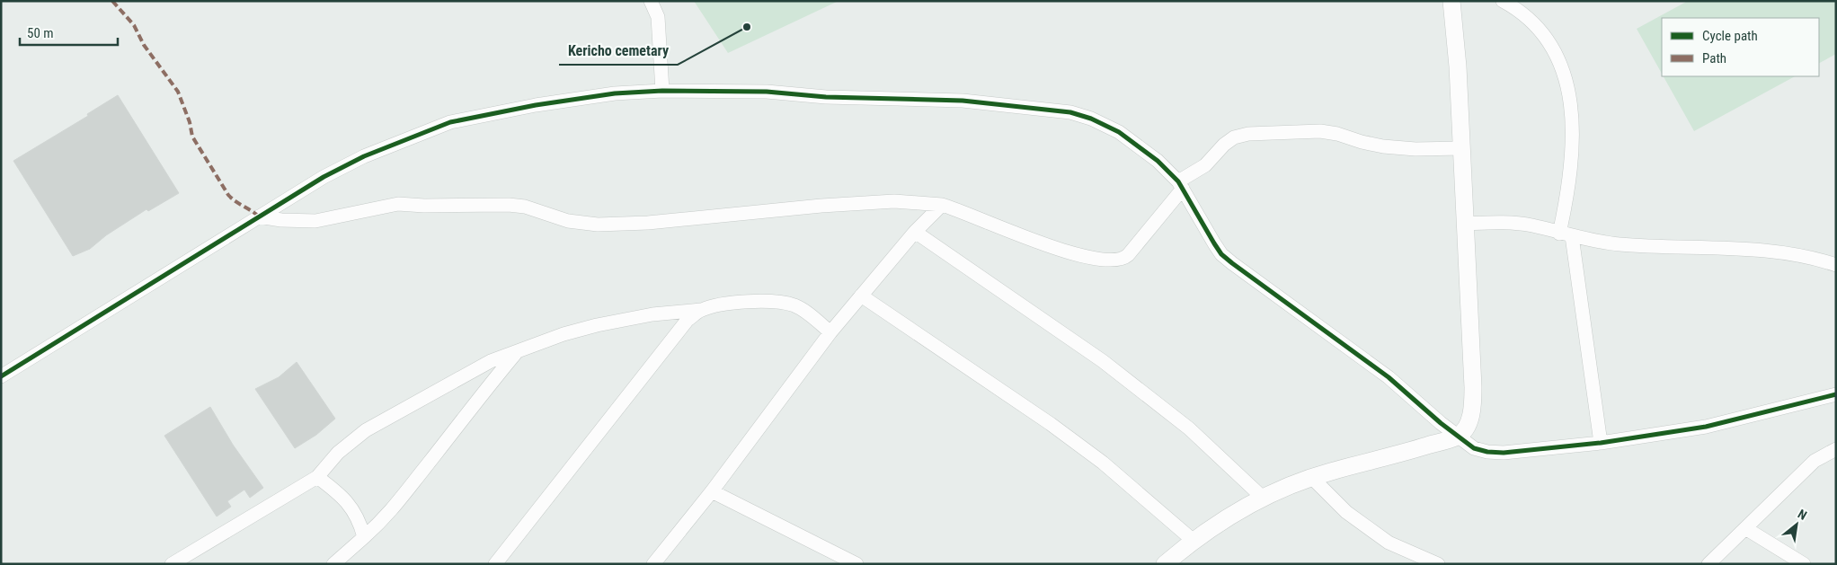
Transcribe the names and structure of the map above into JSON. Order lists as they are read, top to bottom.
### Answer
{
  "places": ["Kericho cemetary"],
  "legend": ["Cycle path", "Path"],
  "scale_bar": "50 m",
  "north": "top right"
}
